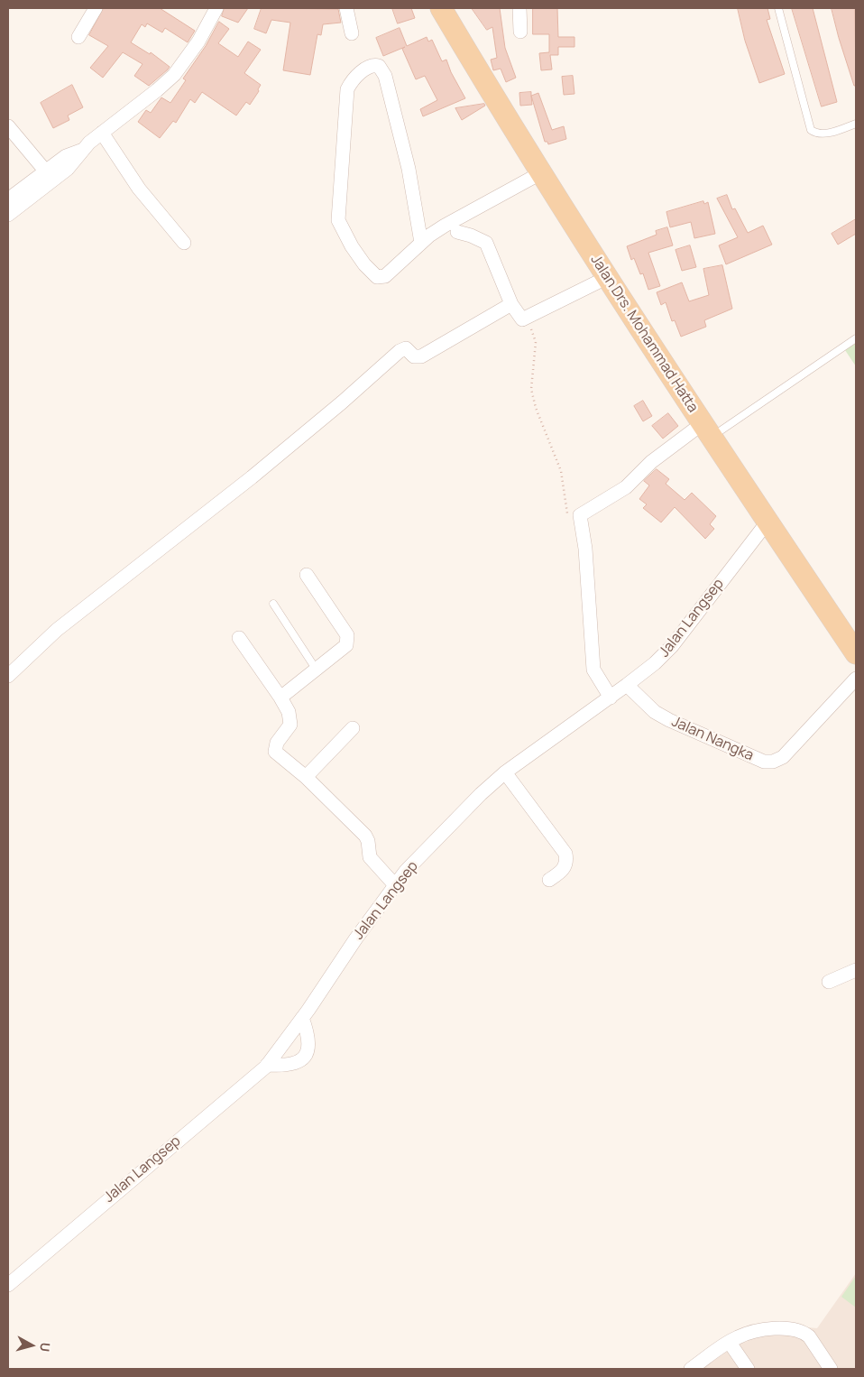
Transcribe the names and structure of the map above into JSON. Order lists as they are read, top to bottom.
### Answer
{
  "streets": {
    "main road": ["Jalan Drs. Mohammad Hatta"],
    "street": ["Jalan Langsep", "Jalan Nangka"]
  },
  "crossings": [
    ["Jalan Drs. Mohammad Hatta", "Jalan Langsep"],
    ["Jalan Langsep", "Jalan Nangka"]
  ],
  "north": "right"
}
